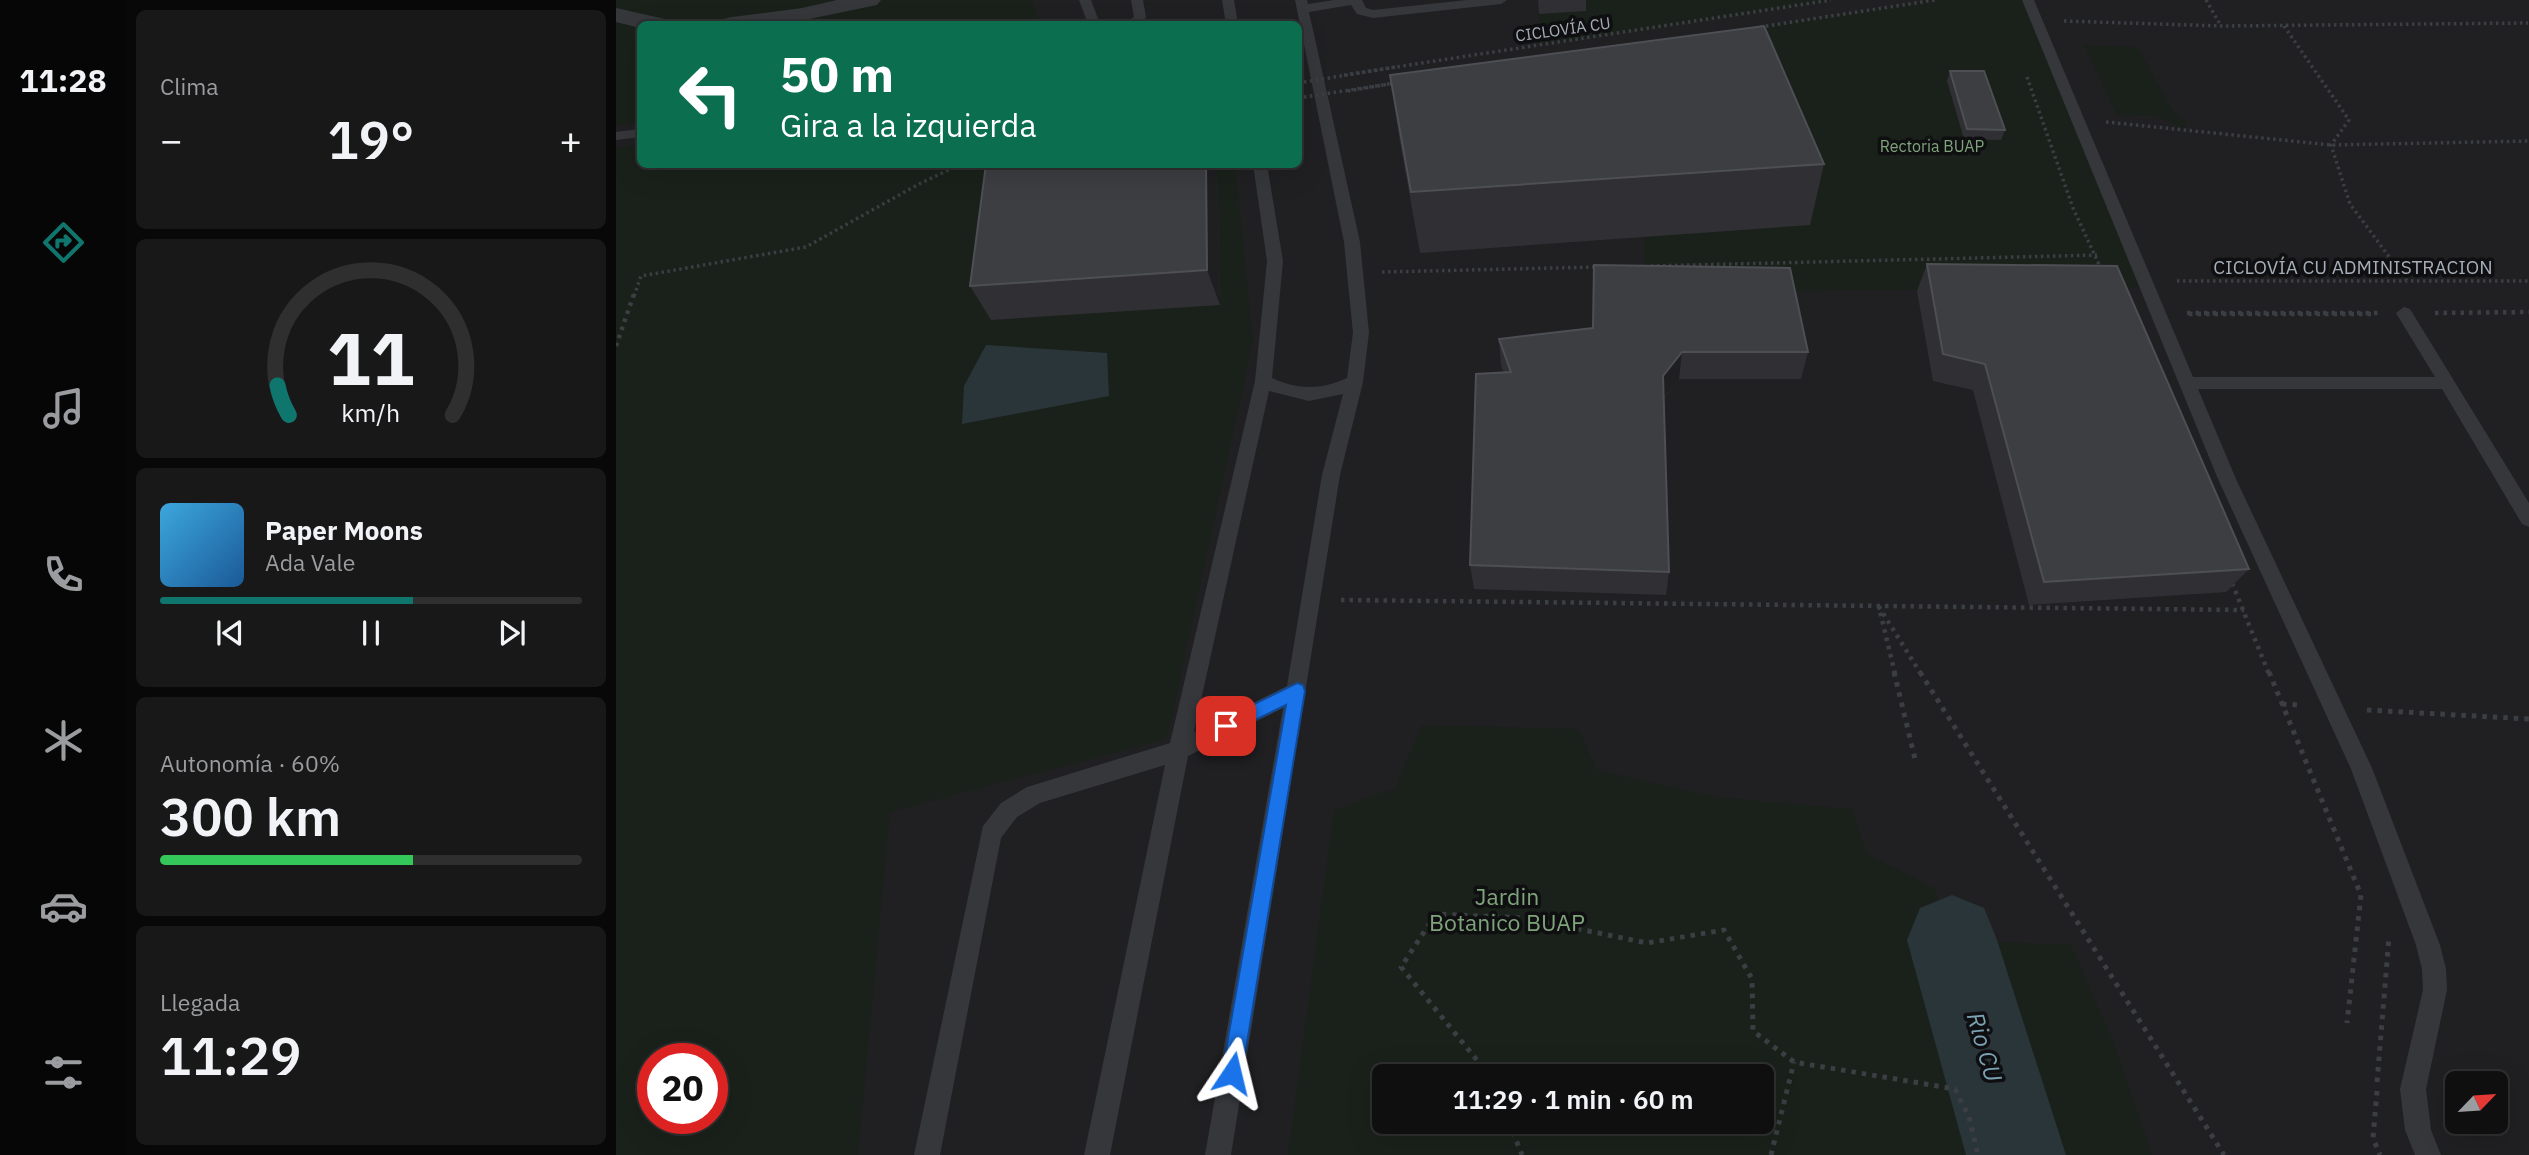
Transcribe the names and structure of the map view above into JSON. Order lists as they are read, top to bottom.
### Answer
{
  "streets": {
    "path": ["CICLOVÍA CU", "CICLOVÍA CU ADMINISTRACION"]
  },
  "water": ["Rio CU"],
  "parks": ["Rectoria BUAP", "Jardin Botanico BUAP"],
  "north": "top right",
  "page": {
    "tabs": "11:28",
    "tile": [
      "Clima",
      ["Autonomía · 60%", "300 km"],
      ["Llegada", "11:29"]
    ],
    "turn": ["50 m", "Gira a la izquierda"],
    "heat": ["−", "19°", "+"],
    "song": ["Paper Moons", "Ada Vale"],
    "limit": "20",
    "trip": "11:29 · 1 min · 60 m",
    "gauge": ["11", "km/h"]
  }
}
